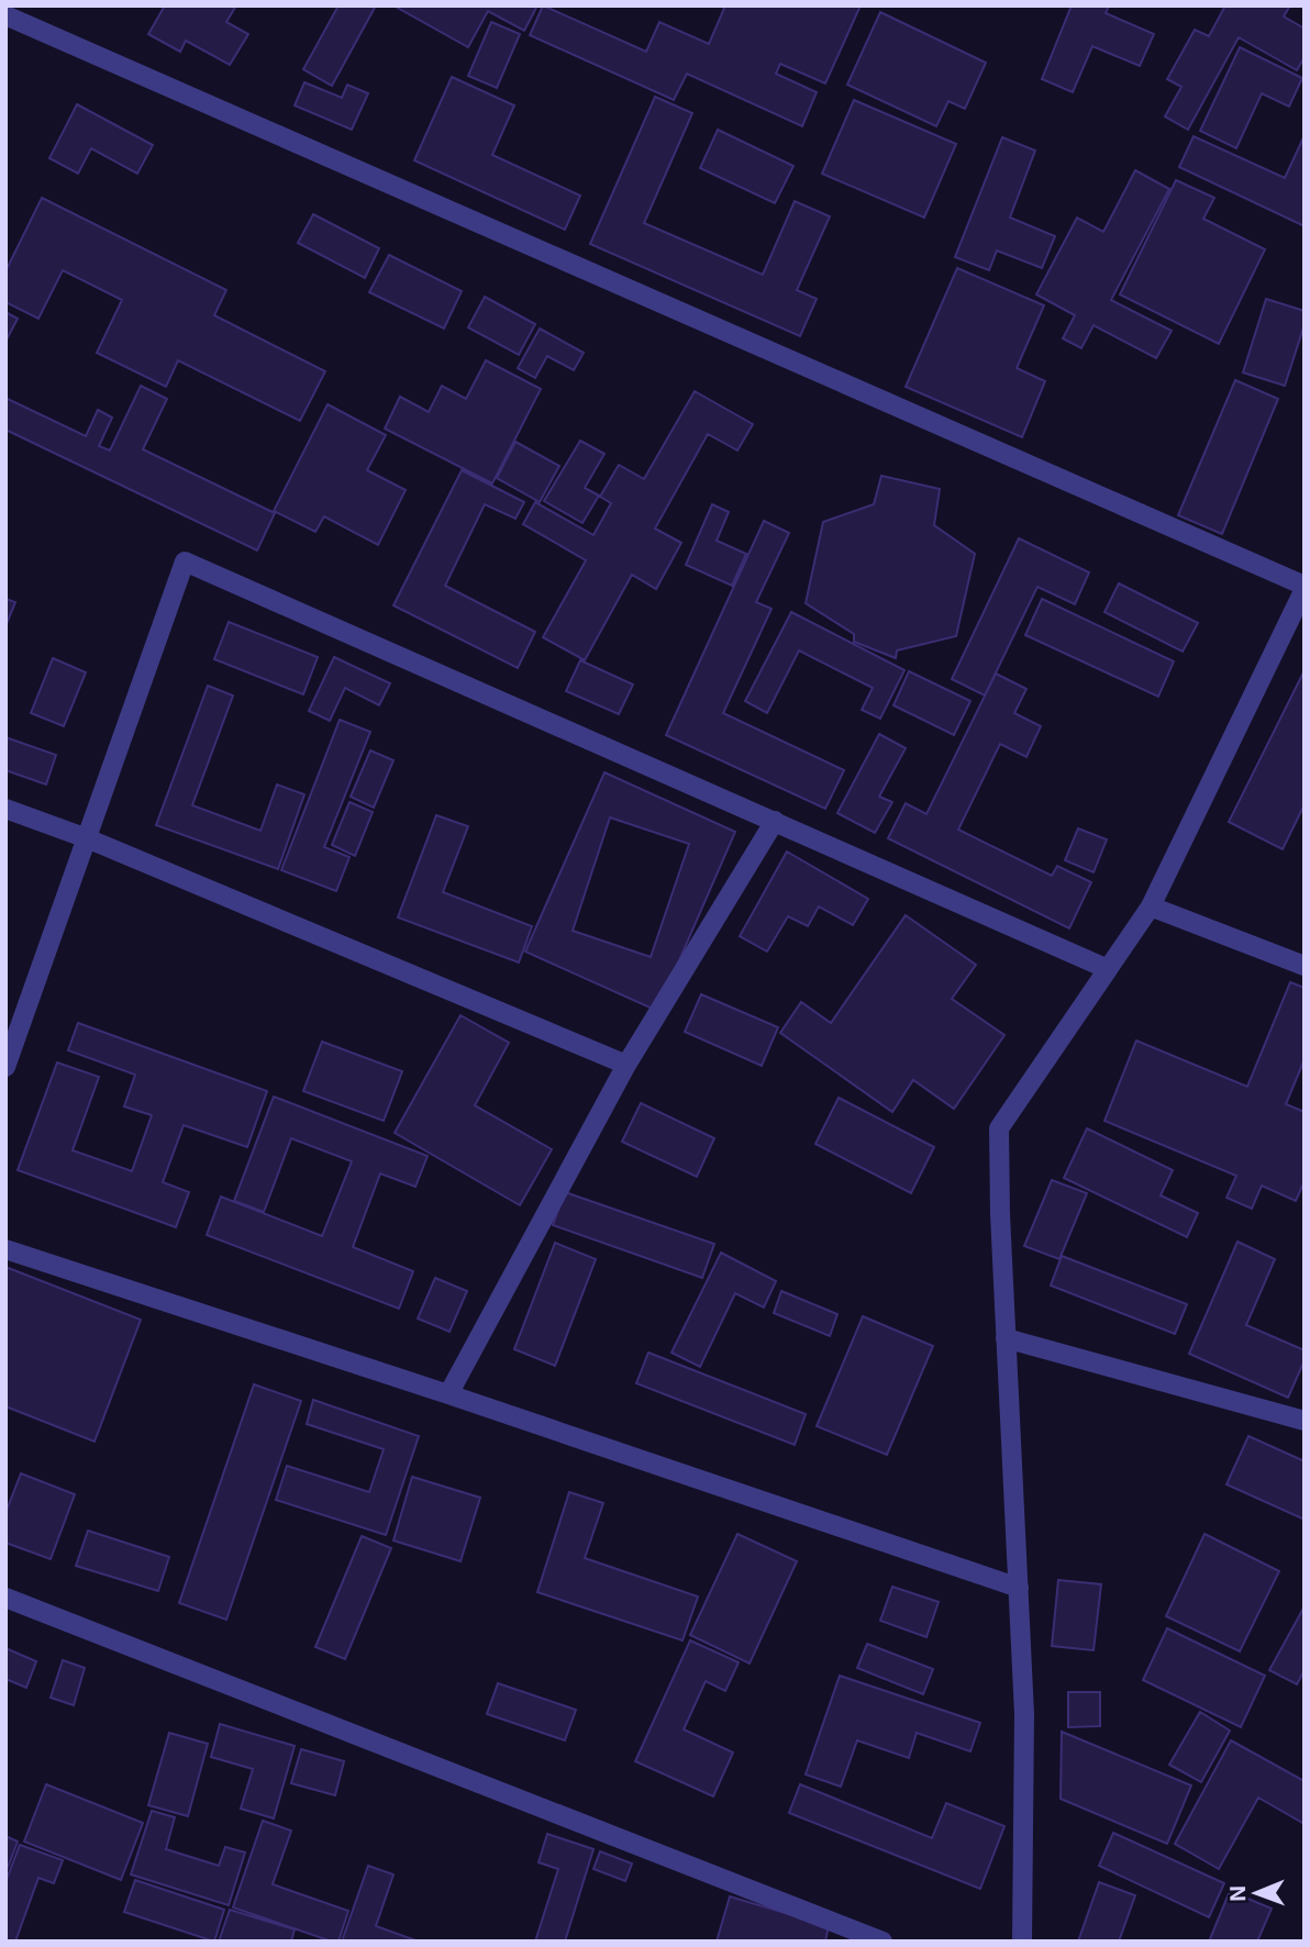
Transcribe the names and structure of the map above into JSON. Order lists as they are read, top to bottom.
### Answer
{
  "north": "left"
}
